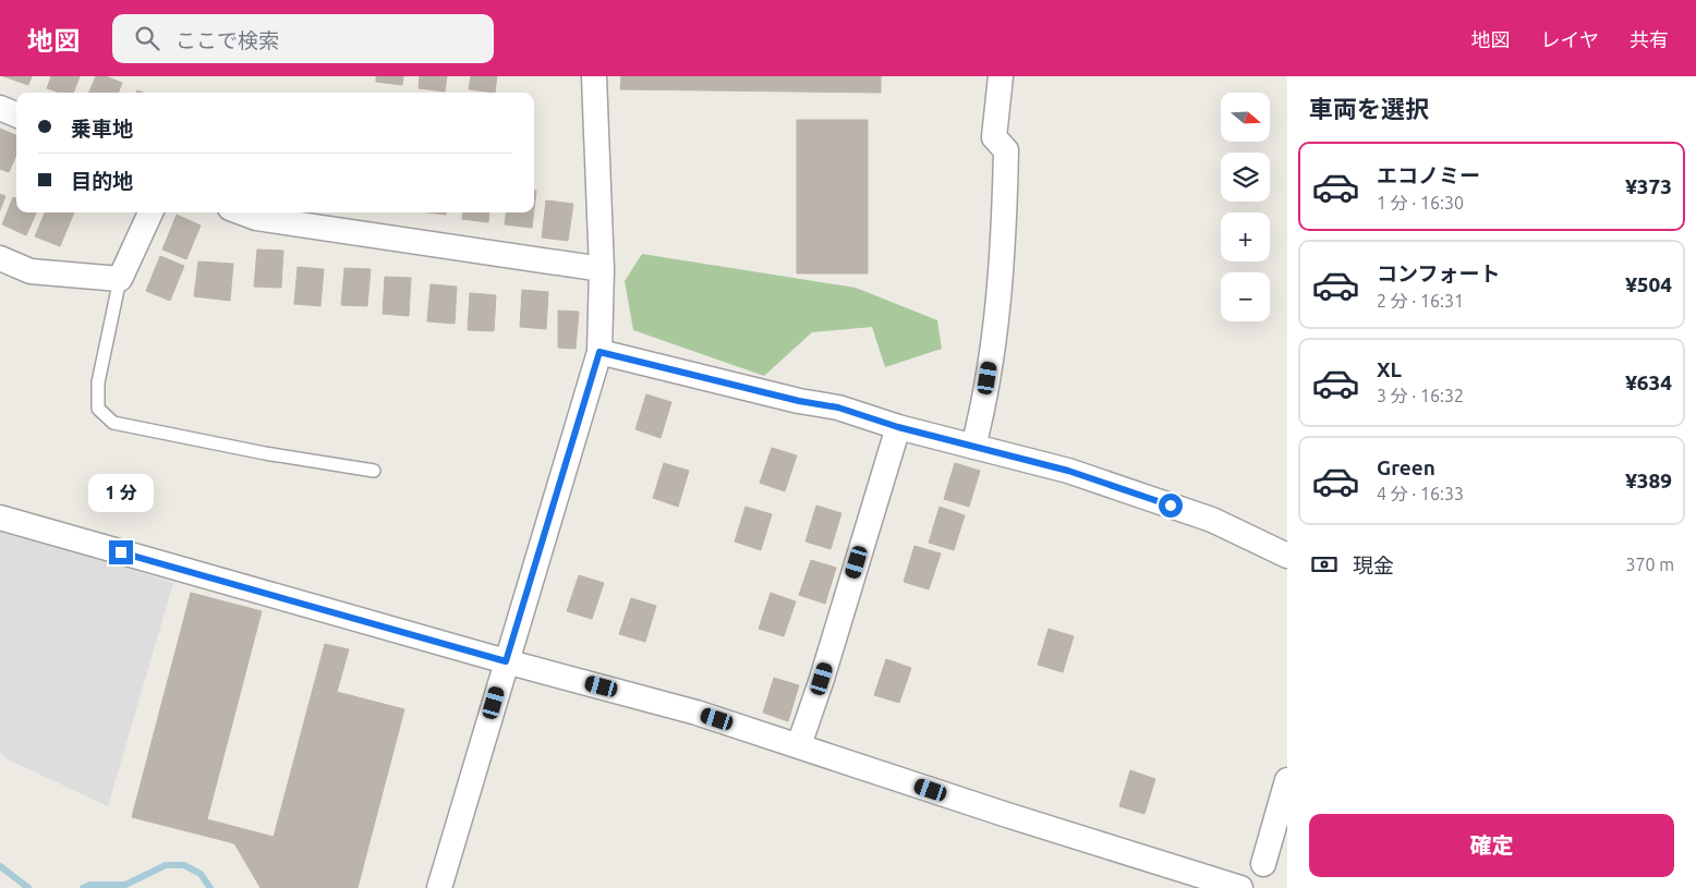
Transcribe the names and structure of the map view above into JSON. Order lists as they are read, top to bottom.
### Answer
{
  "north": "right",
  "page": {
    "header": "地図",
    "search": "ここで検索",
    "nav": ["地図", "レイヤ", "共有"],
    "heading": "車両を選択",
    "map_buttons": ["+", "−"],
    "banner": ["乗車地", "目的地"],
    "list": [
      {
        "name": "エコノミー",
        "note": "1 分 · 16:30",
        "value": "¥373"
      },
      {
        "name": "コンフォート",
        "note": "2 分 · 16:31",
        "value": "¥504"
      },
      {
        "name": "XL",
        "note": "3 分 · 16:32",
        "value": "¥634"
      },
      {
        "name": "Green",
        "note": "4 分 · 16:33",
        "value": "¥389"
      }
    ],
    "bubble": "1 分",
    "pay": ["現金", "370 m"],
    "buttons": "確定"
  }
}
